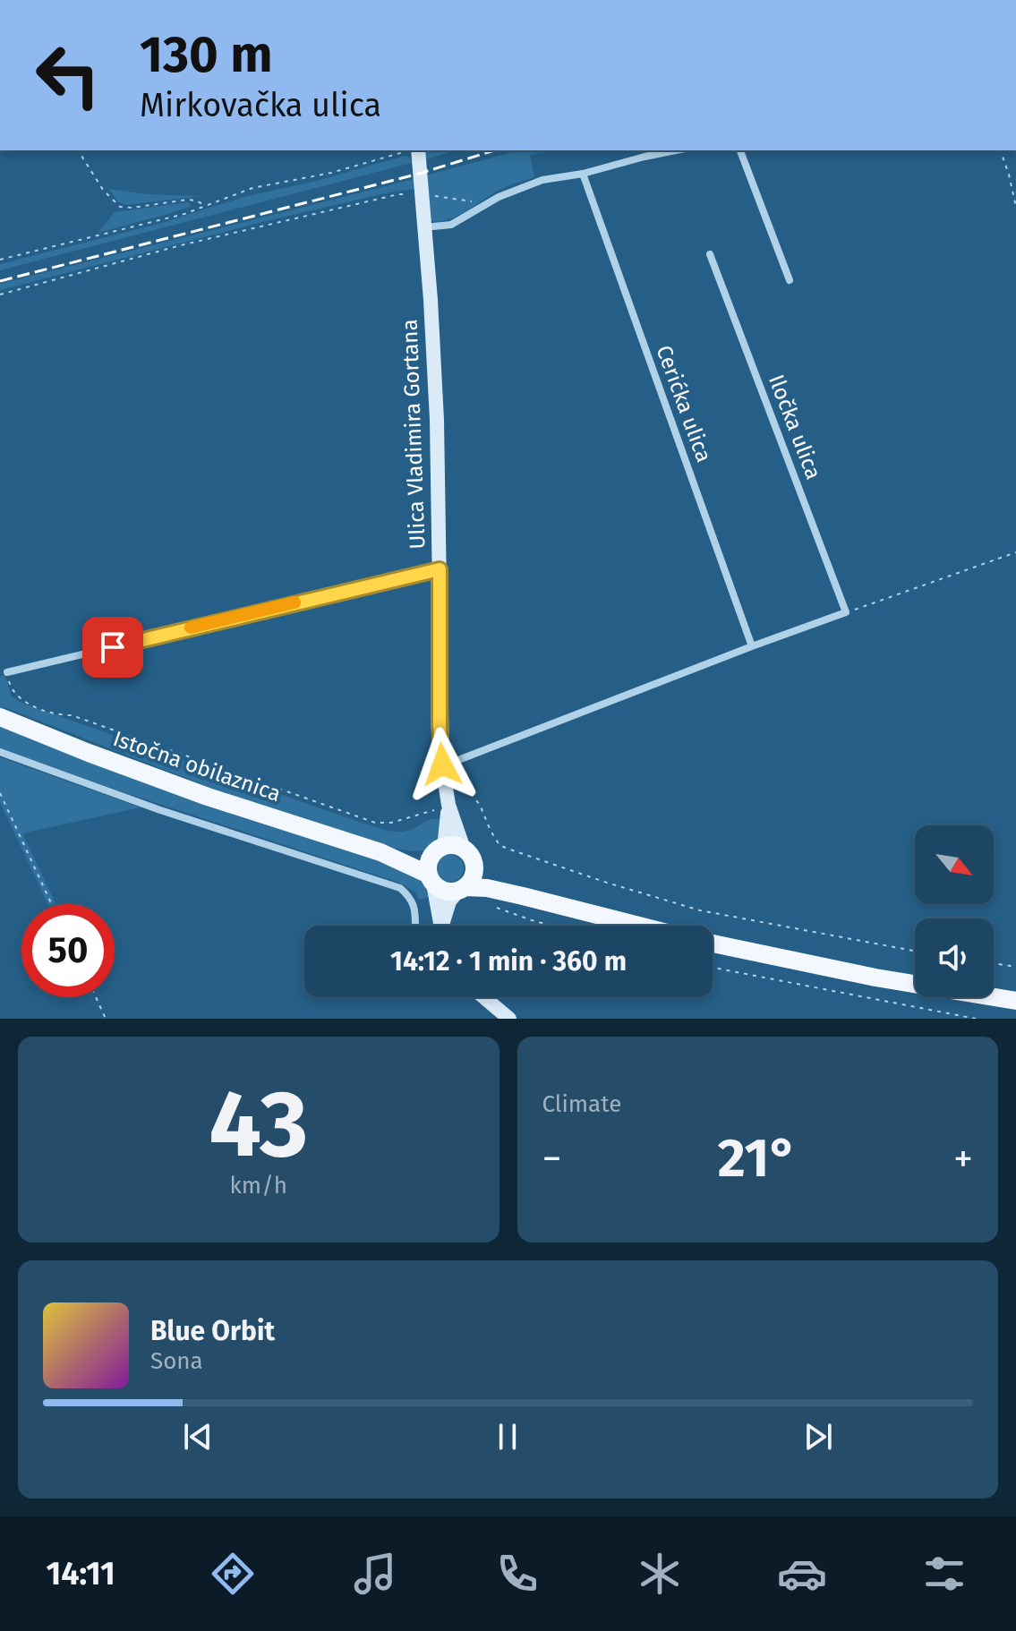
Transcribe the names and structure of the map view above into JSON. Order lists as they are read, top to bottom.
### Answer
{
  "streets": {
    "main road": ["Ulica Vladimira Gortana", "Istočna obilaznica"],
    "street": ["Cerićka ulica", "Iločka ulica"]
  },
  "crossings": [
    ["Ulica Vladimira Gortana", "Istočna obilaznica"]
  ],
  "north": "bottom right",
  "page": {
    "turn": ["130 m", "Mirkovačka ulica"],
    "limit": "50",
    "trip": "14:12 · 1 min · 360 m",
    "tile": [
      ["43", "km/h"],
      "Climate"
    ],
    "heat": ["−", "21°", "+"],
    "song": ["Blue Orbit", "Sona"],
    "tabs": "14:11"
  }
}
